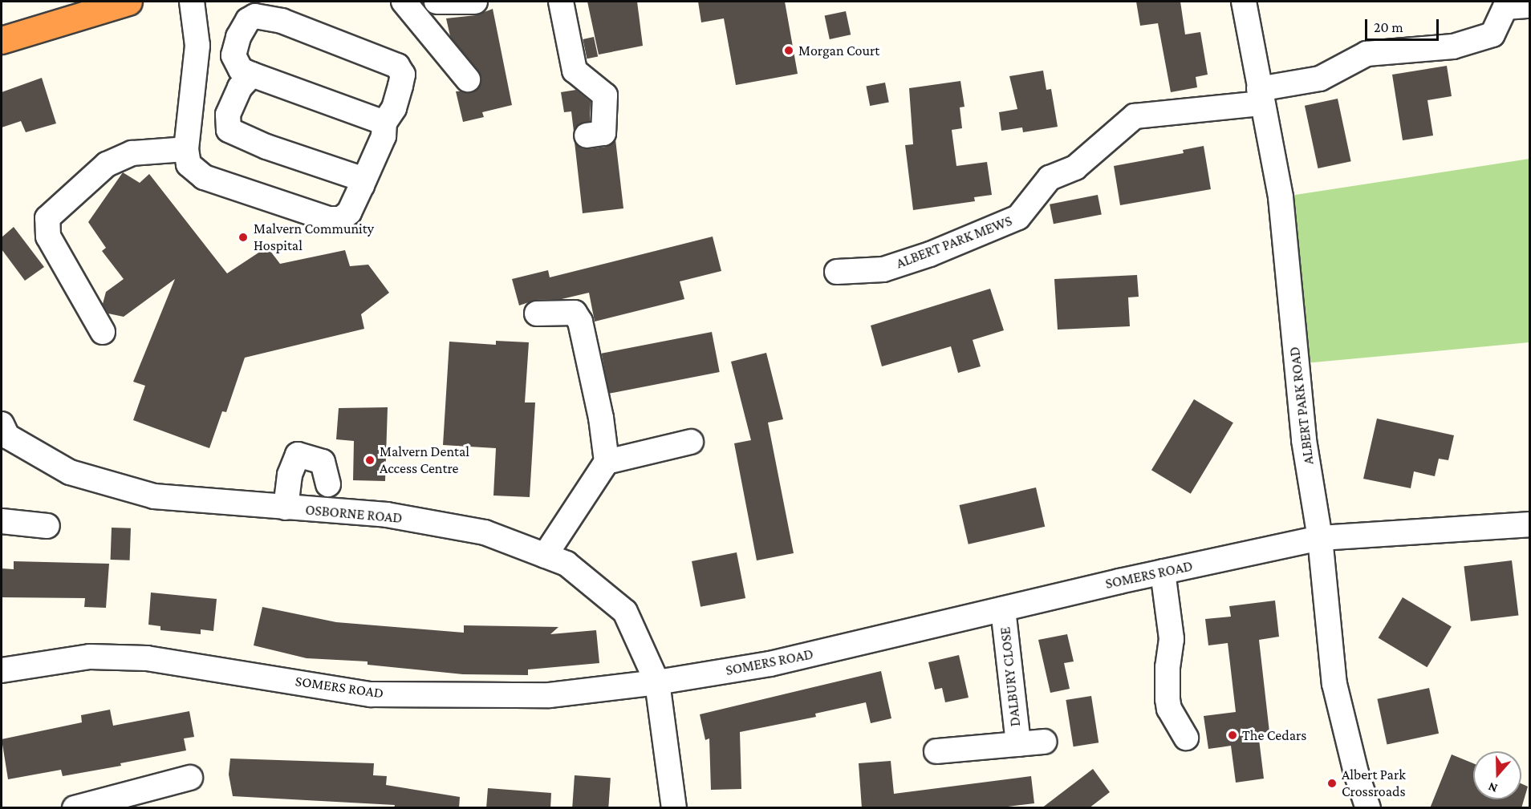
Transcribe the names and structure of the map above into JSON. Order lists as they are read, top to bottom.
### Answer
{
  "streets": {
    "street": [
      "ALBERT PARK MEWS",
      "ALBERT PARK ROAD",
      "OSBORNE ROAD",
      "SOMERS ROAD",
      "DALBURY CLOSE"
    ]
  },
  "crossings": [
    ["ALBERT PARK MEWS", "ALBERT PARK ROAD"],
    ["ALBERT PARK ROAD", "SOMERS ROAD"],
    ["OSBORNE ROAD", "SOMERS ROAD"],
    ["SOMERS ROAD", "DALBURY CLOSE"]
  ],
  "places": [
    "Morgan Court",
    "Malvern Community Hospital",
    "Malvern Dental Access Centre",
    "The Cedars",
    "Albert Park Crossroads"
  ],
  "scale_bar": "20 m",
  "north": "bottom"
}
